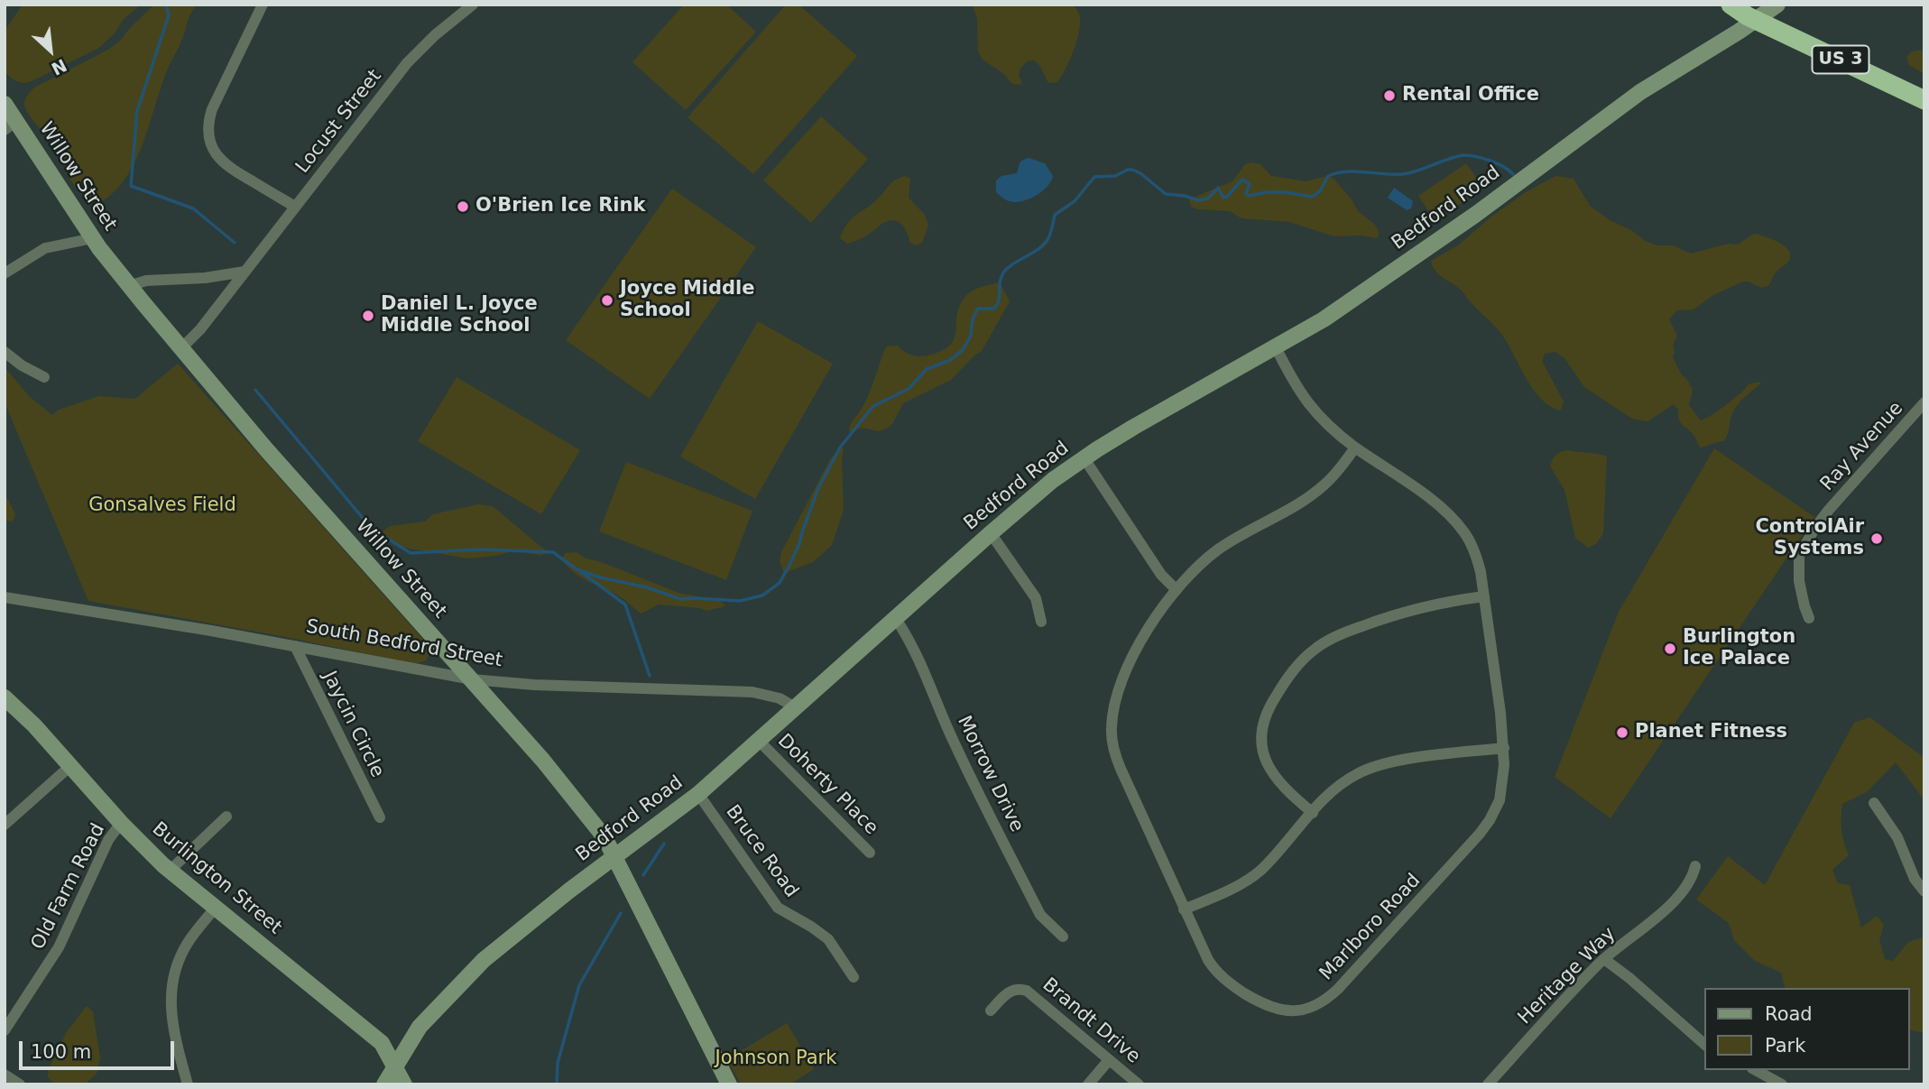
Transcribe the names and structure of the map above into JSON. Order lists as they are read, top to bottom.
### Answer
{
  "streets": {
    "highway": ["US 3"],
    "street": [
      "Locust Street",
      "Willow Street",
      "Bedford Road",
      "Ray Avenue",
      "South Bedford Street",
      "Jaycin Circle",
      "Morrow Drive",
      "Doherty Place",
      "Bruce Road",
      "Burlington Street",
      "Old Farm Road",
      "Marlboro Road",
      "Heritage Way",
      "Brandt Drive"
    ]
  },
  "crossings": [
    ["US 3", "Bedford Road"],
    ["Locust Street", "Willow Street"],
    ["Willow Street", "Bedford Road"],
    ["Willow Street", "South Bedford Street"],
    ["Bedford Road", "South Bedford Street"],
    ["Bedford Road", "Morrow Drive"],
    ["Bedford Road", "Doherty Place"],
    ["Bedford Road", "Bruce Road"],
    ["Bedford Road", "Burlington Street"],
    ["Bedford Road", "Marlboro Road"],
    ["South Bedford Street", "Jaycin Circle"],
    ["Burlington Street", "Old Farm Road"]
  ],
  "parks": ["Gonsalves Field", "Johnson Park"],
  "places": [
    "Rental Office",
    "O'Brien Ice Rink",
    "Joyce Middle School",
    "Daniel L. Joyce Middle School",
    "ControlAir Systems",
    "Burlington Ice Palace",
    "Planet Fitness"
  ],
  "legend": ["Road", "Park"],
  "scale_bar": "100 m",
  "north": "bottom right"
}
